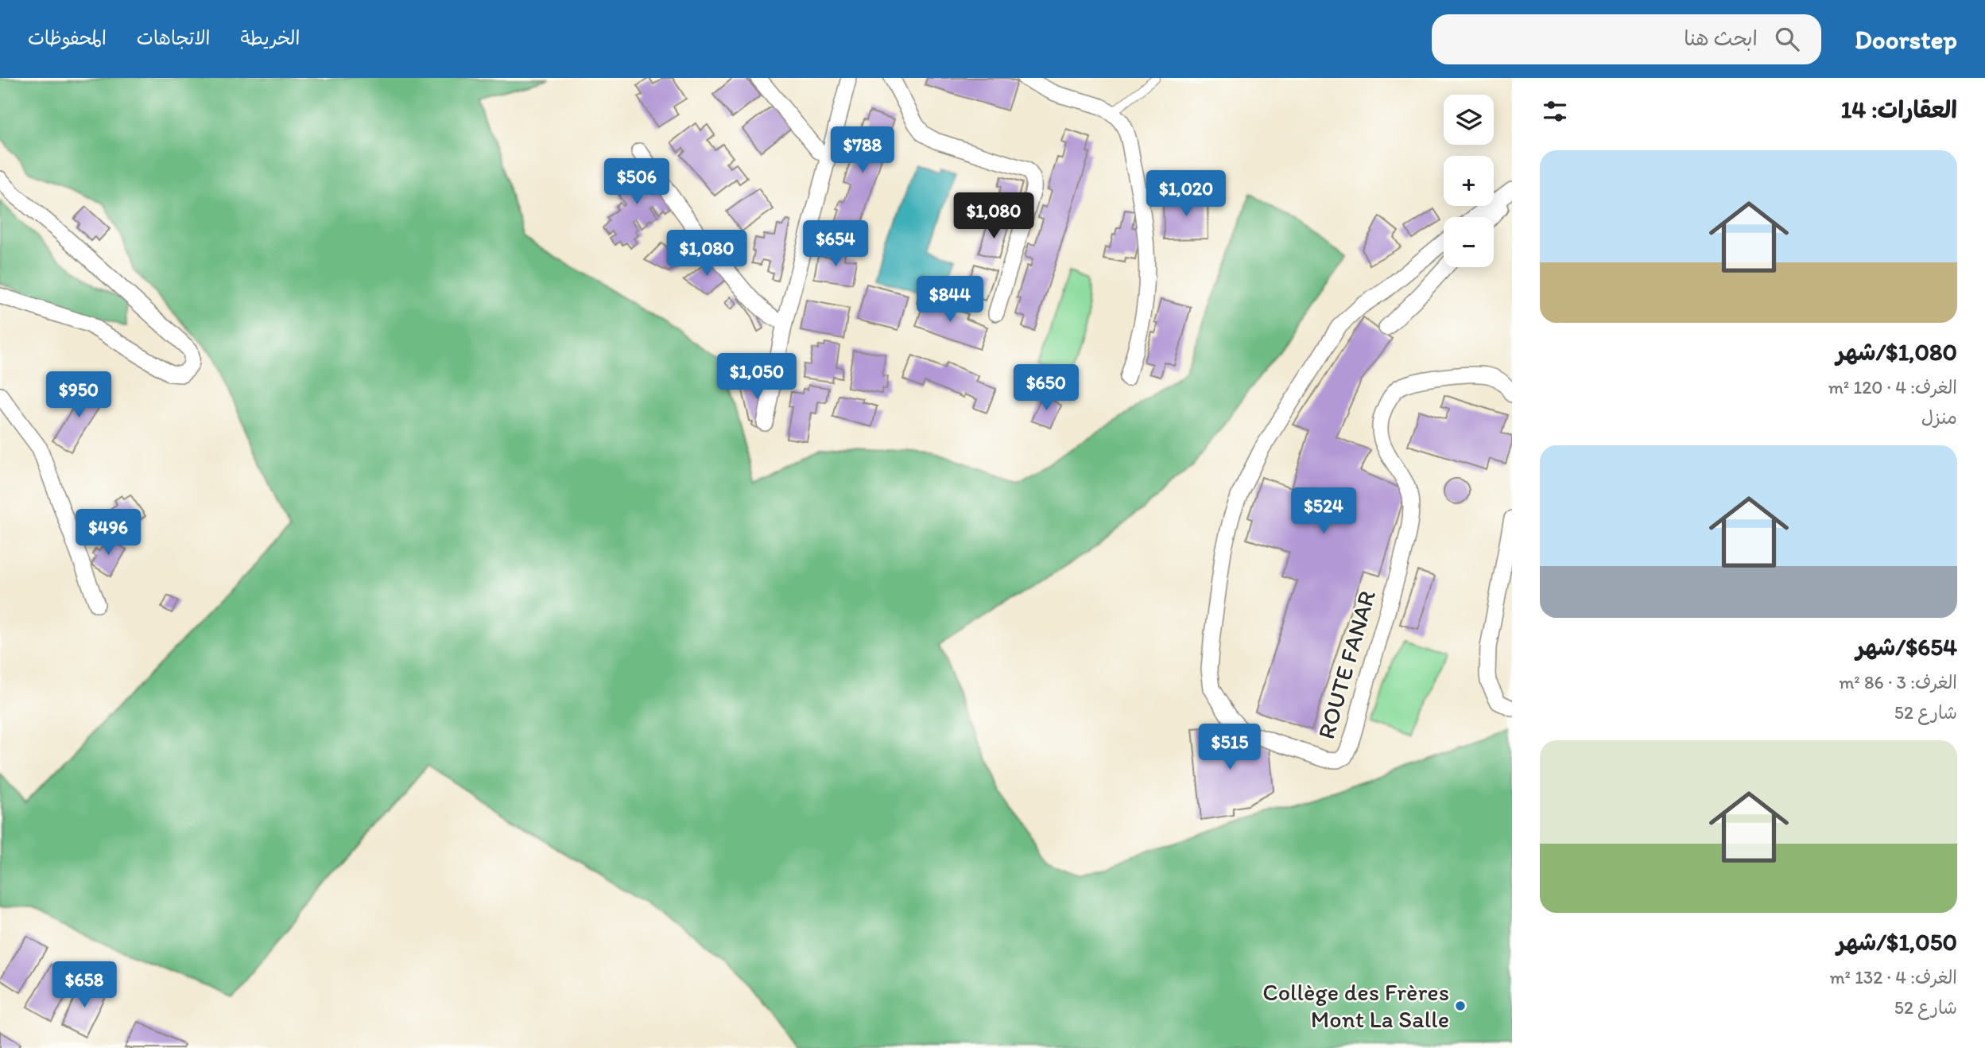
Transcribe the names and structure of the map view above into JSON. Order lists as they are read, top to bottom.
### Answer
{
  "streets": {
    "street": ["ROUTE FANAR"]
  },
  "places": ["Collège des Frères Mont La Salle"],
  "page": {
    "header": "Doorstep",
    "search": "ابحث هنا",
    "nav": ["الخريطة", "الاتجاهات", "المحفوظات"],
    "heading": "العقارات: 14",
    "map_buttons": ["+", "−"],
    "price": [
      "$788",
      "$506",
      "$1,020",
      "$1,080",
      "$654",
      "$1,080",
      "$844",
      "$1,050",
      "$650",
      "$950",
      "$524",
      "$496",
      "$515",
      "$658"
    ],
    "list": [
      {
        "name": "$1,080/شهر",
        "note": "الغرف: 4 · 120 m² · منزل"
      },
      {
        "name": "$654/شهر",
        "note": "الغرف: 3 · 86 m² · شارع 52"
      },
      {
        "name": "$1,050/شهر",
        "note": "الغرف: 4 · 132 m² · شارع 52"
      }
    ]
  }
}
